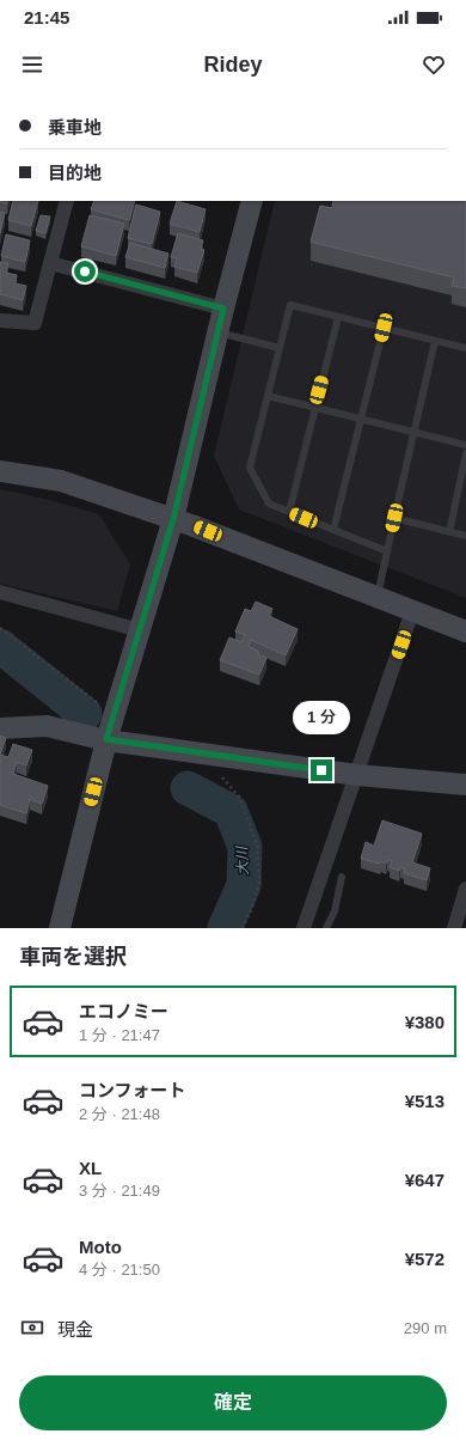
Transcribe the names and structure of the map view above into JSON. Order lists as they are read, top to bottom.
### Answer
{
  "water": ["大川"],
  "page": {
    "status": "21:45",
    "header": "Ridey",
    "banner": ["乗車地", "目的地"],
    "bubble": "1 分",
    "heading": "車両を選択",
    "list": [
      {
        "name": "エコノミー",
        "note": "1 分 · 21:47",
        "value": "¥380"
      },
      {
        "name": "コンフォート",
        "note": "2 分 · 21:48",
        "value": "¥513"
      },
      {
        "name": "XL",
        "note": "3 分 · 21:49",
        "value": "¥647"
      },
      {
        "name": "Moto",
        "note": "4 分 · 21:50",
        "value": "¥572"
      }
    ],
    "pay": ["現金", "290 m"],
    "buttons": "確定"
  }
}
